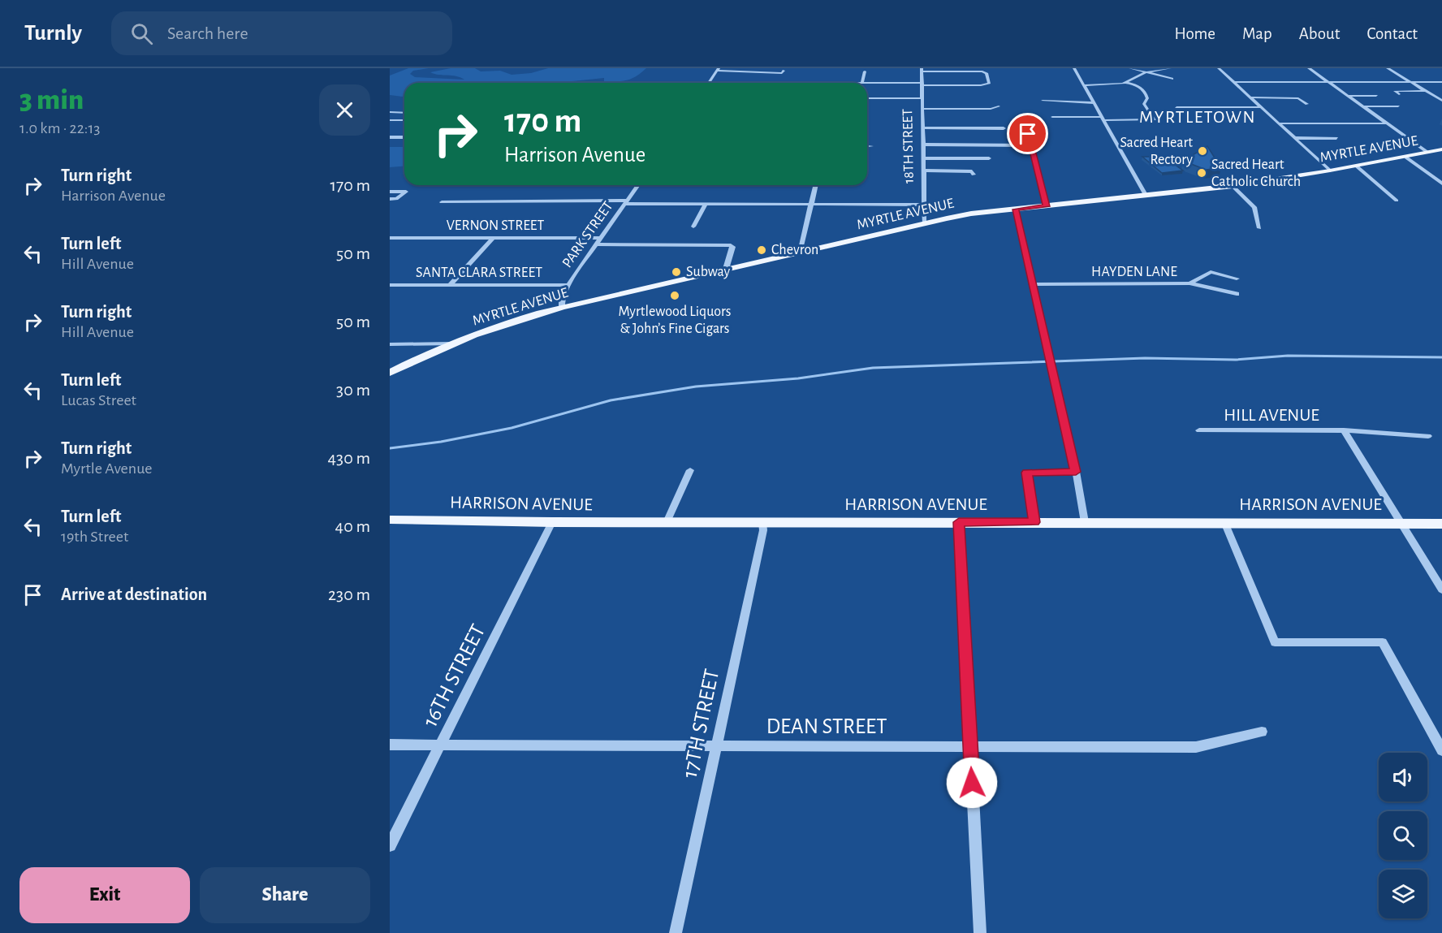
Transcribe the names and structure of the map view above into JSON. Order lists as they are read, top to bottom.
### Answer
{
  "streets": {
    "main road": ["MYRTLE AVENUE", "HARRISON AVENUE"],
    "street": [
      "18TH STREET",
      "VERNON STREET",
      "PARK STREET",
      "HAYDEN LANE",
      "SANTA CLARA STREET",
      "HILL AVENUE",
      "16TH STREET",
      "17TH STREET",
      "DEAN STREET"
    ]
  },
  "crossings": [
    ["18TH STREET", "MYRTLE AVENUE"],
    ["MYRTLE AVENUE", "PARK STREET"],
    ["VERNON STREET", "PARK STREET"],
    ["PARK STREET", "SANTA CLARA STREET"],
    ["HARRISON AVENUE", "16TH STREET"],
    ["HARRISON AVENUE", "17TH STREET"],
    ["16TH STREET", "DEAN STREET"],
    ["17TH STREET", "DEAN STREET"]
  ],
  "districts": ["MYRTLETOWN"],
  "places": [
    "Sacred Heart Rectory",
    "Sacred Heart Catholic Church",
    "Chevron",
    "Subway",
    "Myrtlewood Liquors & John’s Fine Cigars"
  ],
  "page": {
    "header": "Turnly",
    "search": "Search here",
    "nav": [
      "Home",
      "Map",
      "About",
      "Contact"
    ],
    "heading": ["3 min", "1.0 km · 22:13"],
    "turn": ["170 m", "Harrison Avenue"],
    "list": [
      {
        "name": "Turn right",
        "note": "Harrison Avenue",
        "value": "170 m"
      },
      {
        "name": "Turn left",
        "note": "Hill Avenue",
        "value": "50 m"
      },
      {
        "name": "Turn right",
        "note": "Hill Avenue",
        "value": "50 m"
      },
      {
        "name": "Turn left",
        "note": "Lucas Street",
        "value": "30 m"
      },
      {
        "name": "Turn right",
        "note": "Myrtle Avenue",
        "value": "430 m"
      },
      {
        "name": "Turn left",
        "note": "19th Street",
        "value": "40 m"
      },
      {
        "name": "Arrive at destination",
        "value": "230 m"
      }
    ],
    "buttons": ["Exit", "Share"]
  }
}
